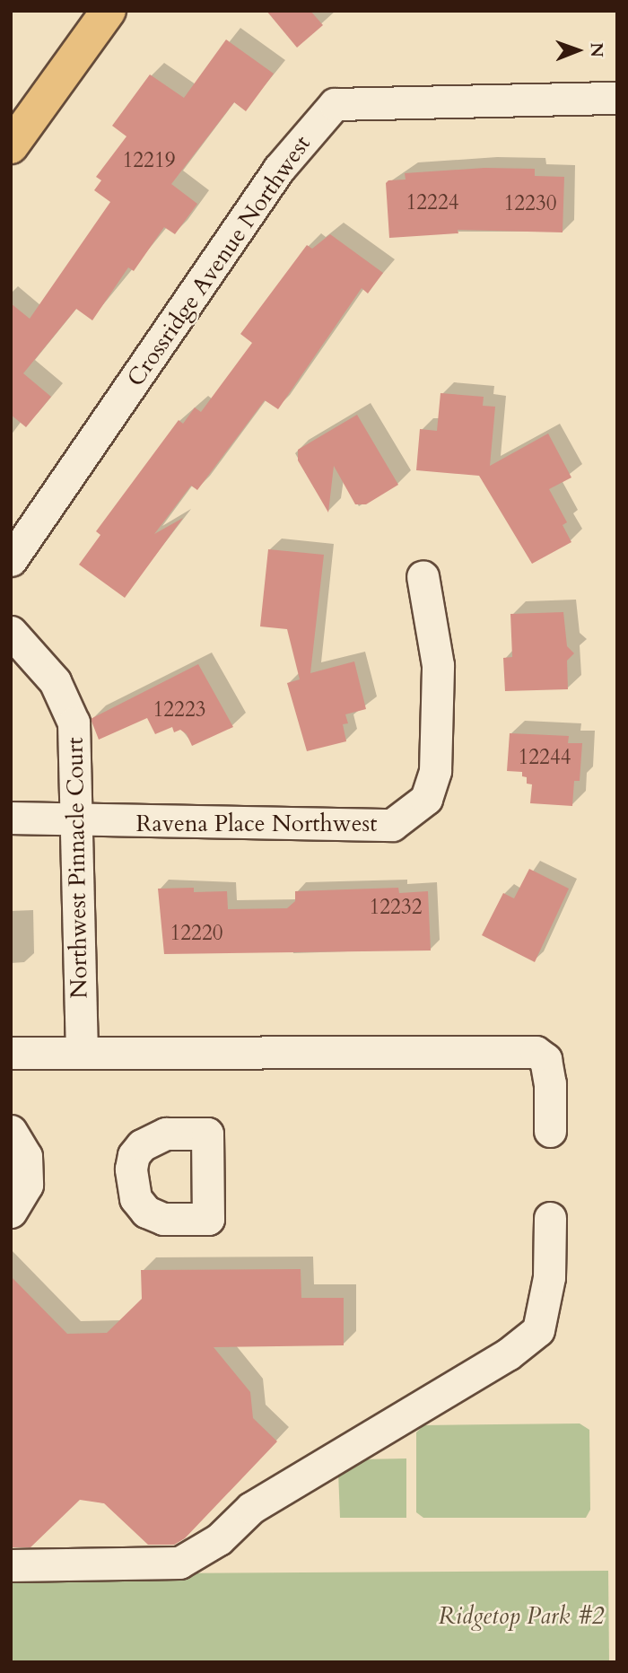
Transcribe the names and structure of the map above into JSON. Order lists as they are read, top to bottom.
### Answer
{
  "streets": {
    "street": ["Crossridge Avenue Northwest", "Ravena Place Northwest", "Northwest Pinnacle Court"]
  },
  "crossings": [
    ["Ravena Place Northwest", "Northwest Pinnacle Court"]
  ],
  "parks": ["Ridgetop Park #2"],
  "house_numbers": [
    "12219",
    "12224",
    "12230",
    "12223",
    "12244",
    "12232",
    "12220"
  ],
  "north": "right"
}
